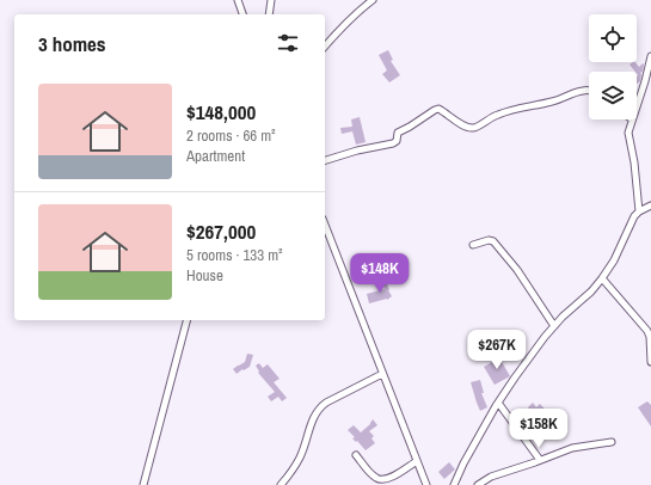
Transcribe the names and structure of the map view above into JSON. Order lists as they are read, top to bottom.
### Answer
{
  "page": {
    "heading": "3 homes",
    "list": [
      {
        "name": "$148,000",
        "note": "2 rooms · 66 m² · Apartment"
      },
      {
        "name": "$267,000",
        "note": "5 rooms · 133 m² · House"
      }
    ],
    "price": ["$148K", "$267K", "$158K"]
  }
}
